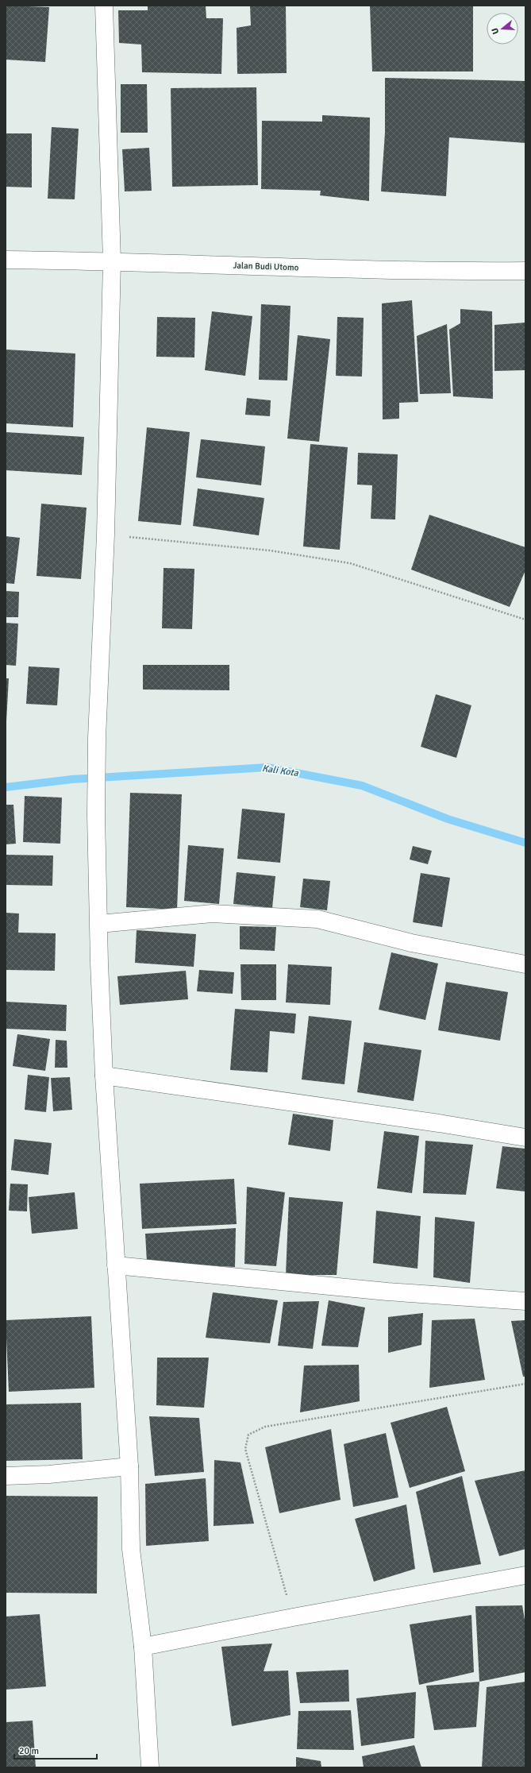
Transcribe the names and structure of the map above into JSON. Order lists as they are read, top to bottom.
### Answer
{
  "streets": {
    "street": ["Jalan Budi Utomo"]
  },
  "water": ["Kali Kota"],
  "scale_bar": "20 m",
  "north": "left"
}
